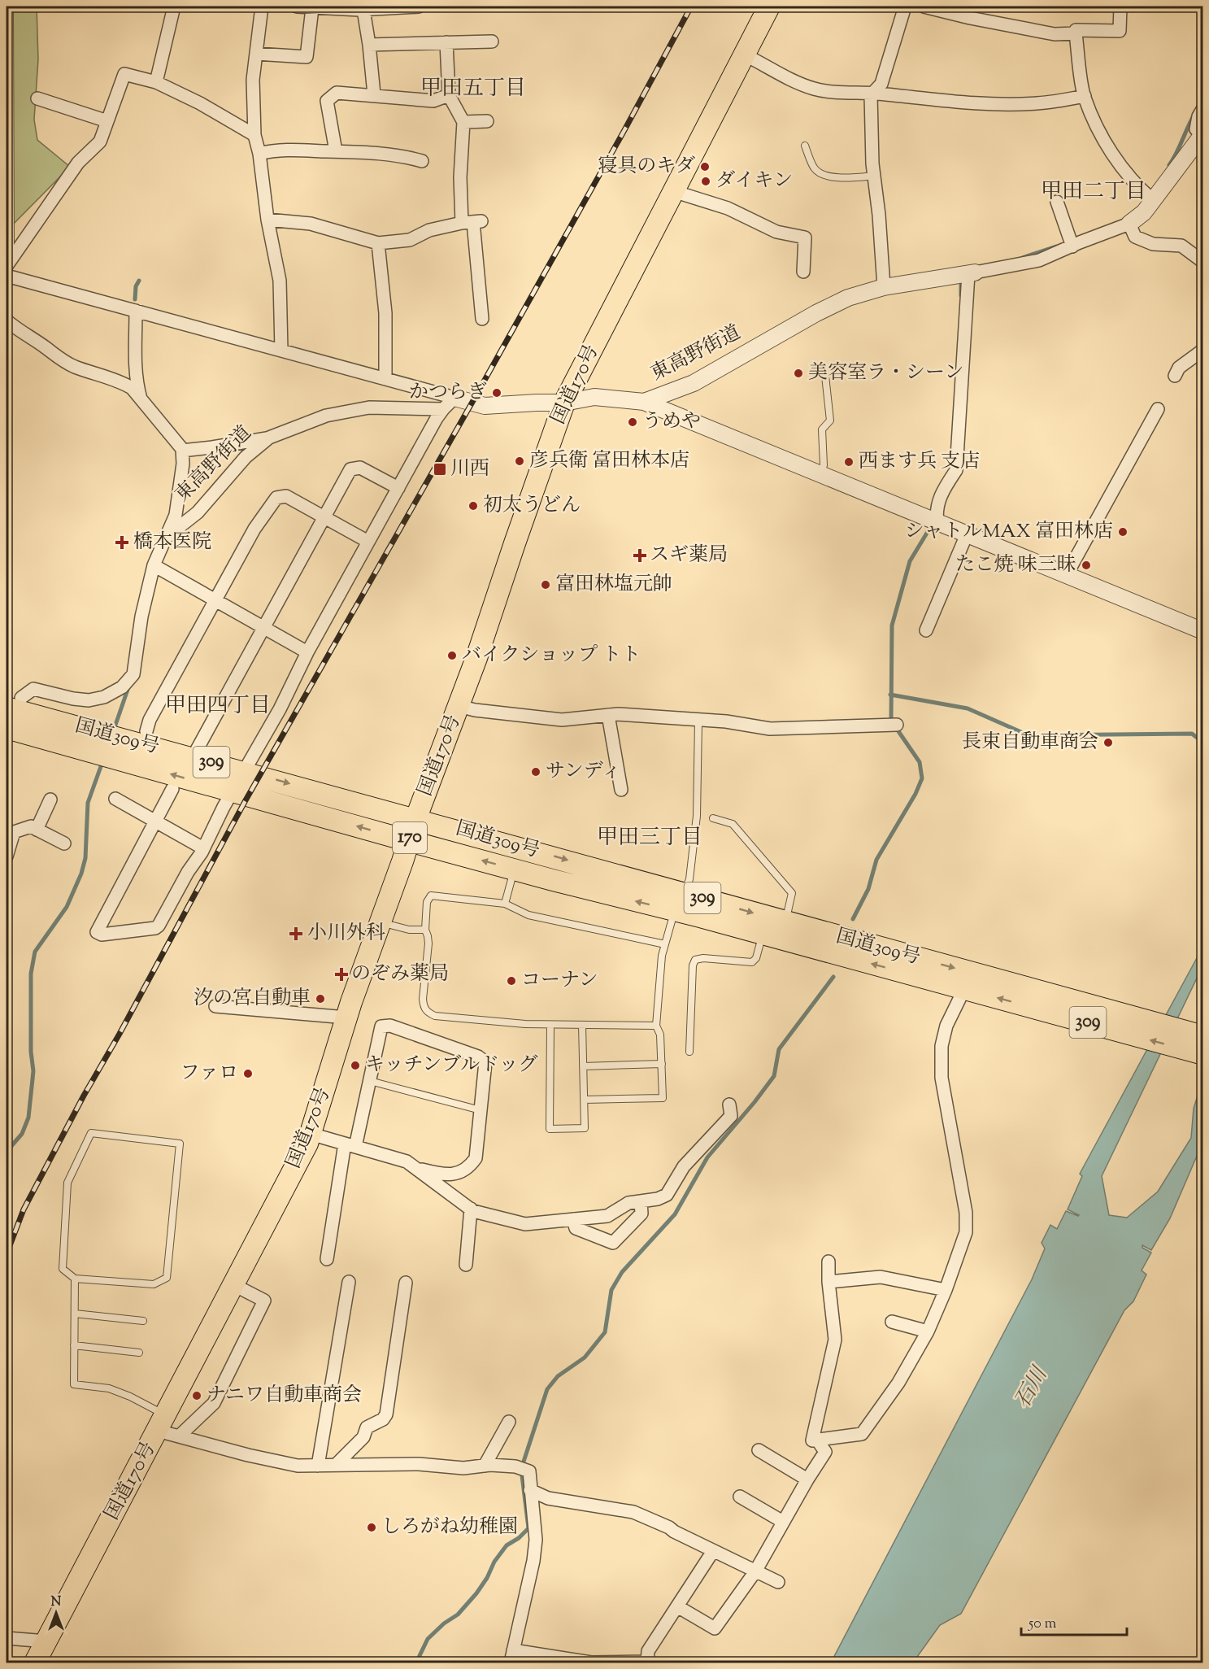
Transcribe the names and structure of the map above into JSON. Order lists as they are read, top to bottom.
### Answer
{
  "streets": {
    "highway": [
      "国道170号",
      "国道309号",
      "309",
      "170"
    ],
    "street": ["東高野街道"]
  },
  "crossings": [
    ["東高野街道", "国道170号"],
    ["東高野街道", "国道309号"],
    ["東高野街道", "309"],
    ["国道170号", "国道309号"],
    ["国道309号", "309"]
  ],
  "districts": [
    "甲田五丁目",
    "甲田二丁目",
    "甲田四丁目",
    "甲田三丁目"
  ],
  "water": ["石川"],
  "places": {
    "other": [
      "寝具のキダ",
      "ダイキン",
      "美容室ラ・シーン",
      "かつらぎ",
      "うめや",
      "彦兵衛 富田林本店",
      "西ます兵 支店",
      "初太うどん",
      "シャトルMAX 富田林店",
      "たこ焼 味三昧",
      "富田林塩元帥",
      "バイクショップ トト",
      "長束自動車商会",
      "サンディ",
      "コーナン",
      "汐の宮自動車",
      "キッチンブルドッグ",
      "ファロ",
      "ナニワ自動車商会",
      "しろがね幼稚園"
    ],
    "transit": ["川西"],
    "health": [
      "橋本医院",
      "スギ薬局",
      "小川外科",
      "のぞみ薬局"
    ]
  },
  "scale_bar": "50 m",
  "north": "top"
}
